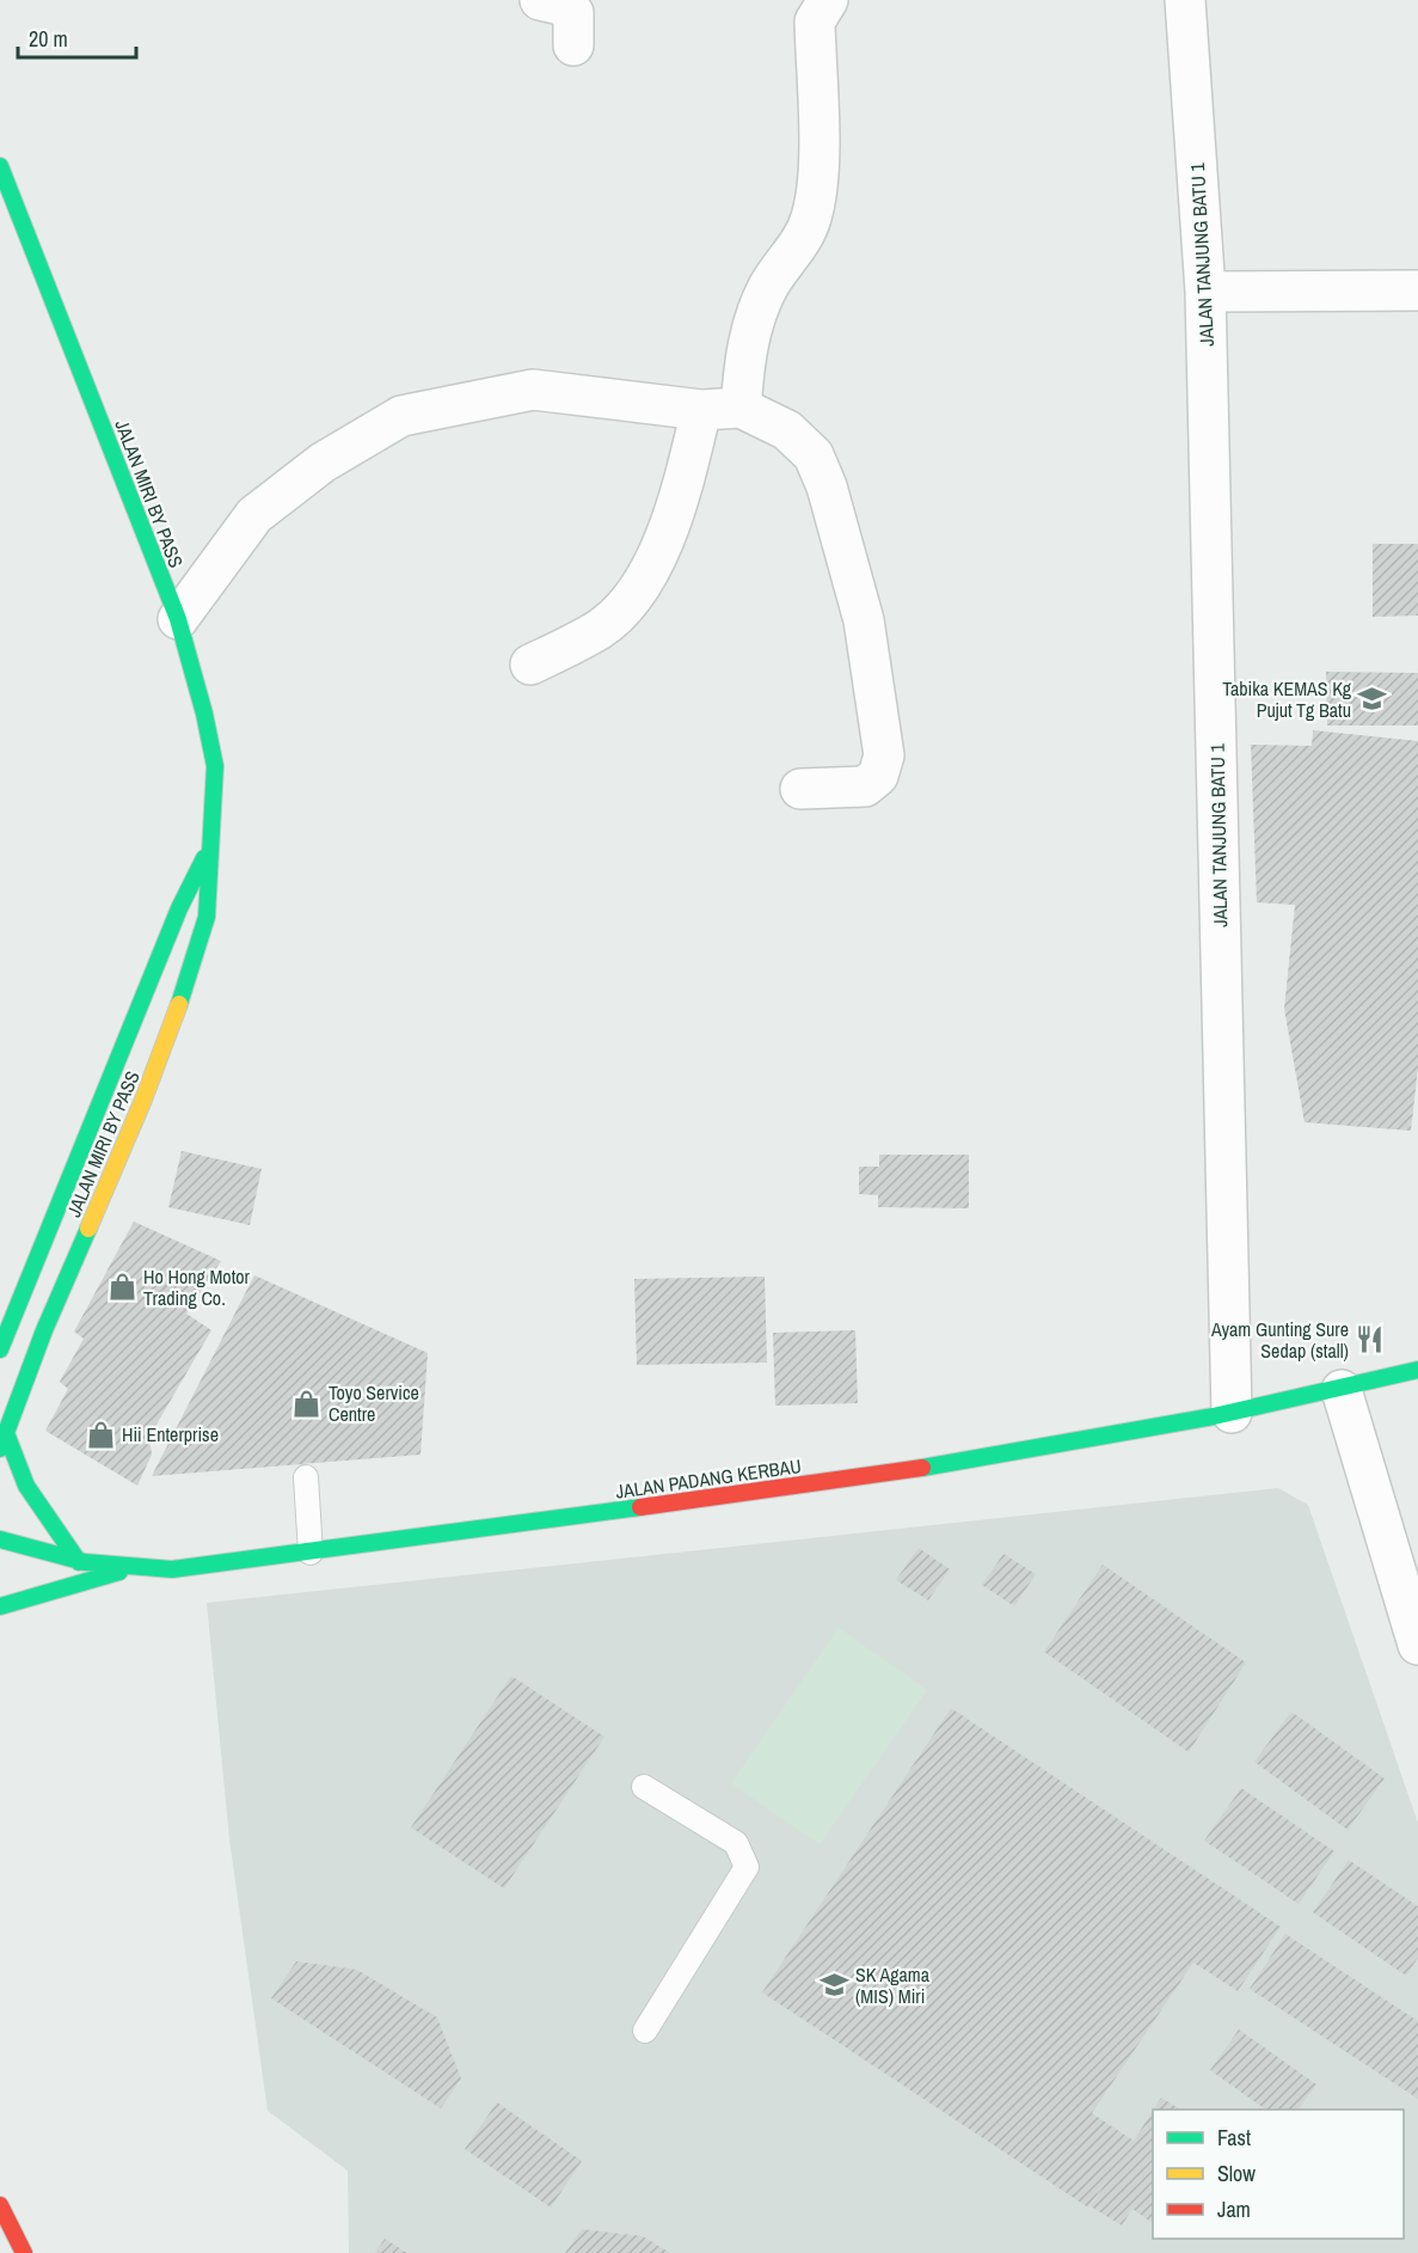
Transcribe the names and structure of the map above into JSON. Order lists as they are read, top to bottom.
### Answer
{
  "streets": {
    "street": ["JALAN TANJUNG BATU 1", "JALAN MIRI BY PASS", "JALAN PADANG KERBAU"]
  },
  "crossings": [
    ["JALAN TANJUNG BATU 1", "JALAN PADANG KERBAU"]
  ],
  "places": {
    "school or university": ["Tabika KEMAS Kg Pujut Tg Batu", "SK Agama (MIS) Miri"],
    "shop": ["Ho Hong Motor Trading Co.", "Toyo Service Centre", "Hii Enterprise"],
    "restaurant": ["Ayam Gunting Sure Sedap (stall)"]
  },
  "legend": ["Fast", "Slow", "Jam"],
  "scale_bar": "20 m"
}
